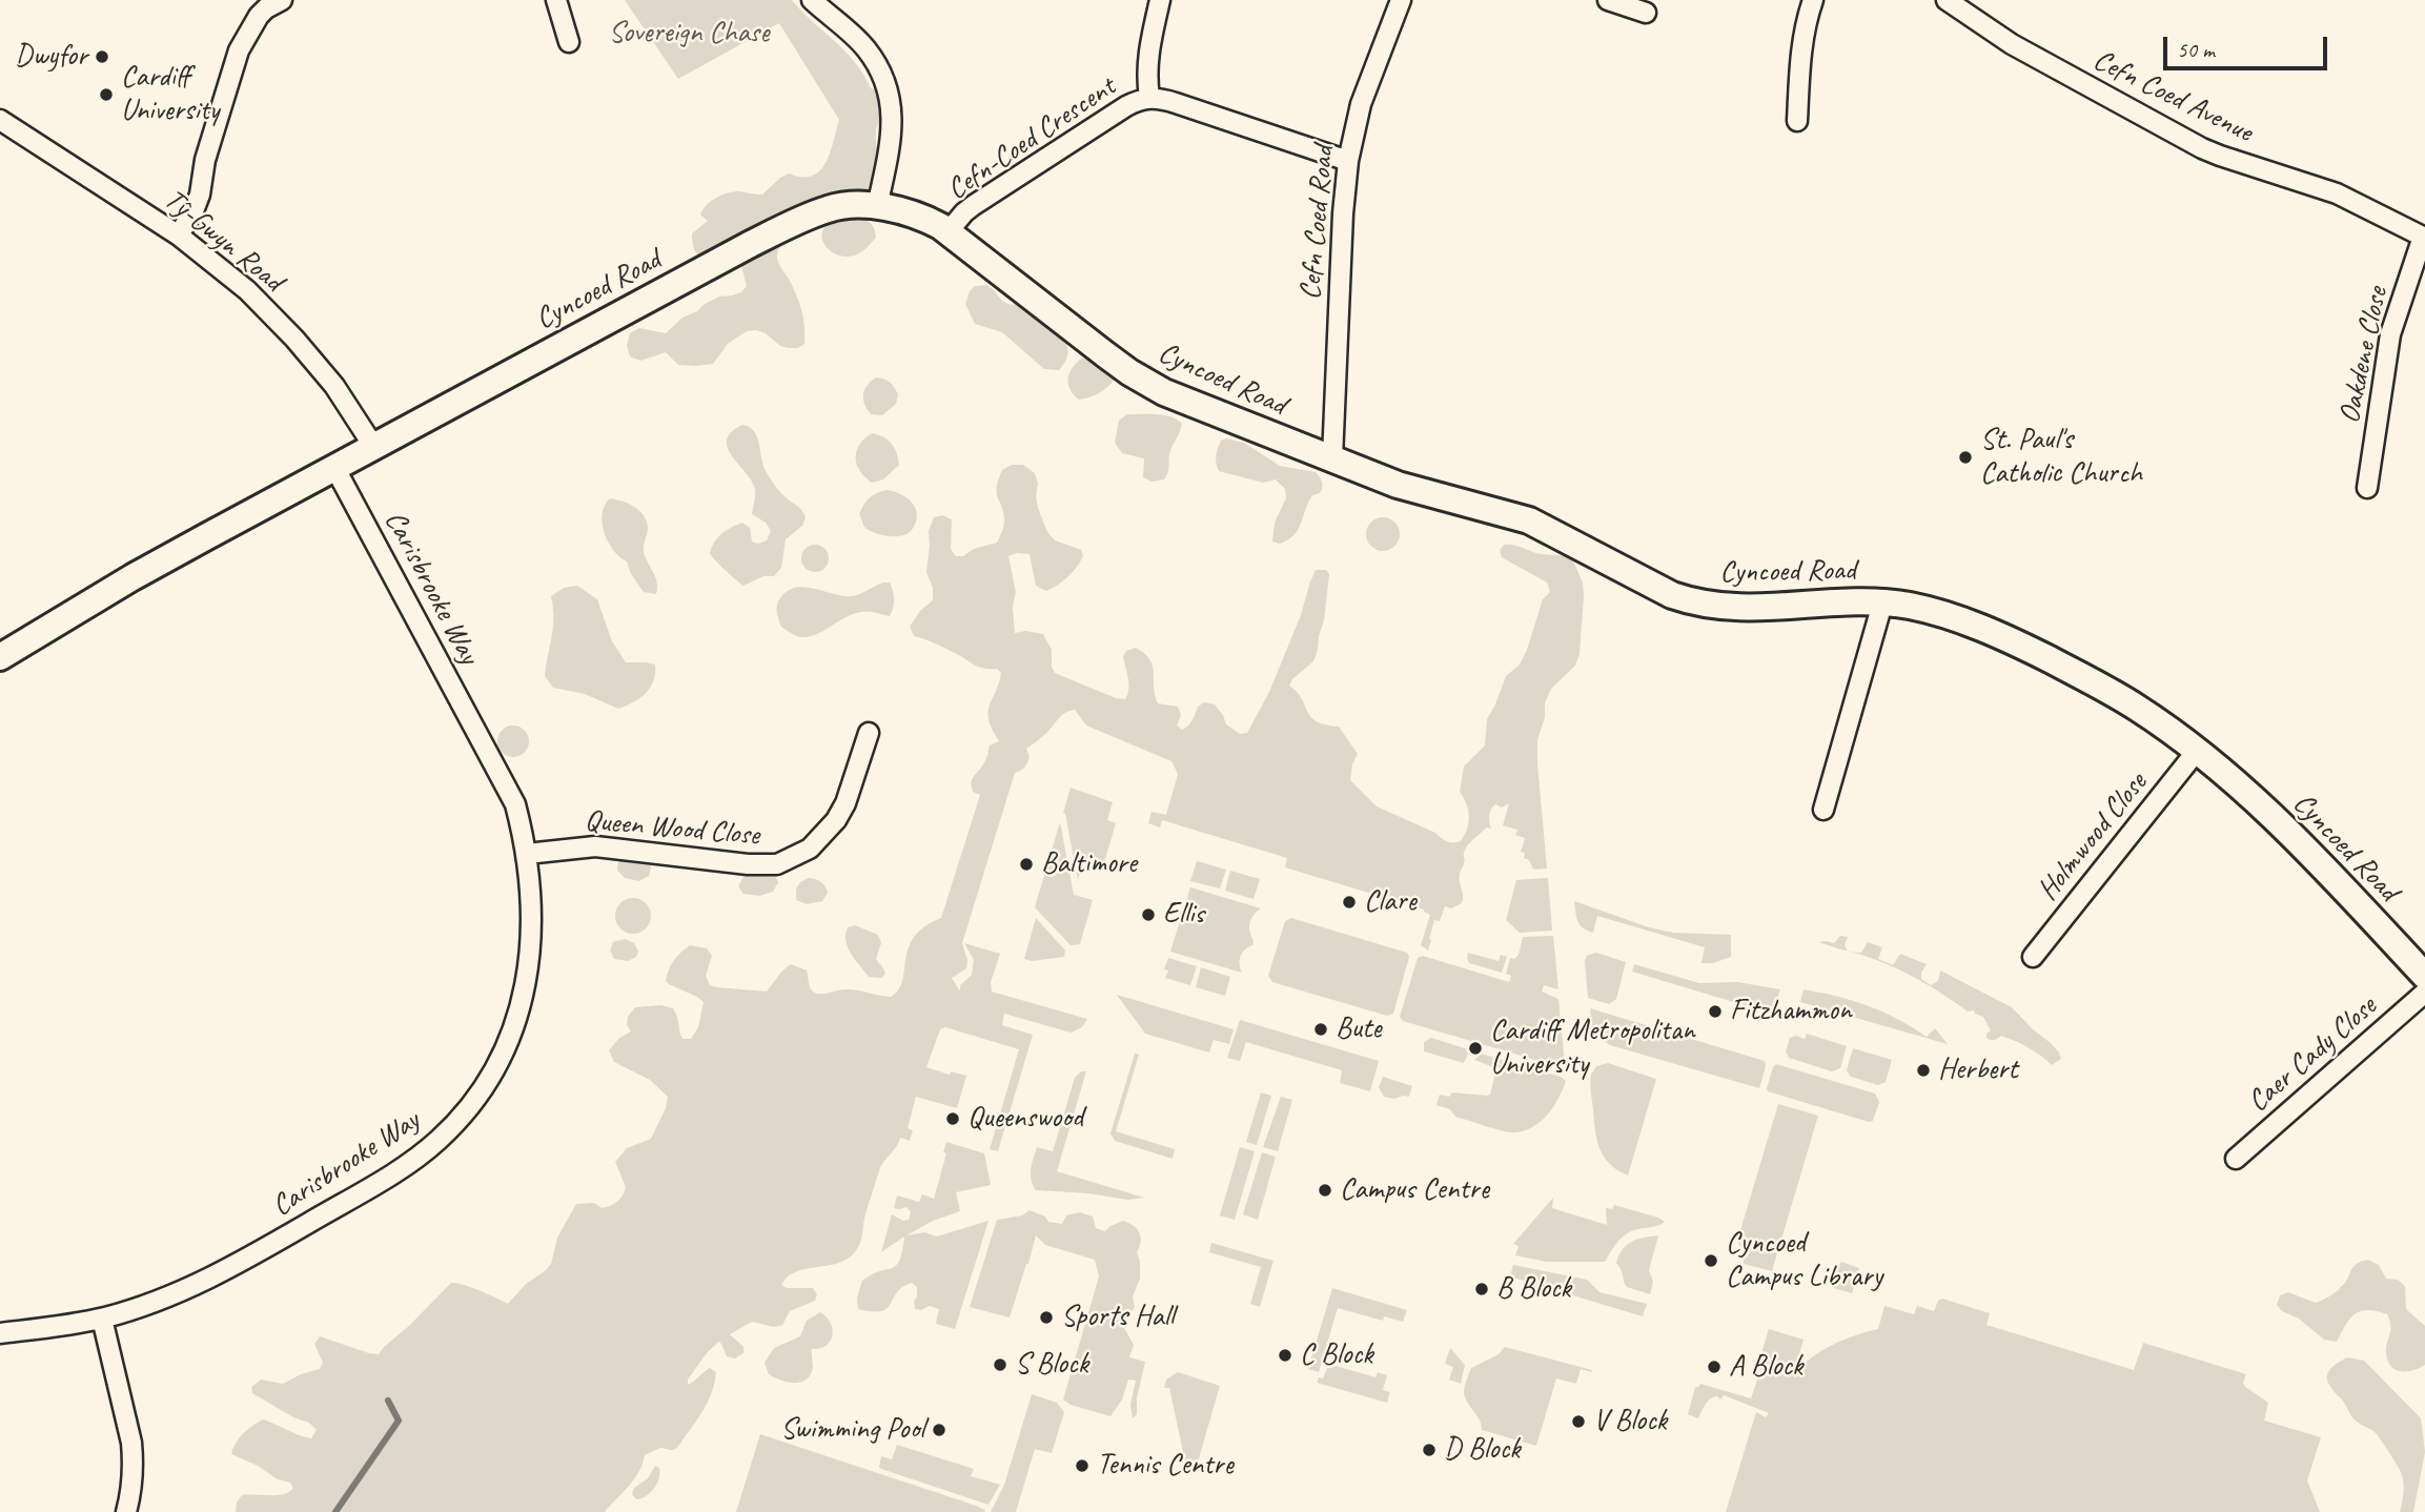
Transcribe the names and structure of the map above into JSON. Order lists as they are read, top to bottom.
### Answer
{
  "streets": {
    "street": [
      "Cefn Coed Avenue",
      "Cefn-Coed Crescent",
      "Cefn Coed Road",
      "Tŷ-Gwyn Road",
      "Cyncoed Road",
      "Oakdene Close",
      "Carisbrooke Way",
      "Queen Wood Close",
      "Holmwood Close",
      "Caer Cady Close"
    ]
  },
  "crossings": [
    ["Cefn Coed Avenue", "Oakdene Close"],
    ["Cefn-Coed Crescent", "Cefn Coed Road"],
    ["Cefn-Coed Crescent", "Cyncoed Road"],
    ["Cefn Coed Road", "Cyncoed Road"],
    ["Tŷ-Gwyn Road", "Cyncoed Road"],
    ["Cyncoed Road", "Carisbrooke Way"],
    ["Cyncoed Road", "Holmwood Close"],
    ["Carisbrooke Way", "Queen Wood Close"]
  ],
  "parks": ["Sovereign Chase"],
  "places": [
    "Dwyfor",
    "Cardiff University",
    "St. Paul's Catholic Church",
    "Baltimore",
    "Clare",
    "Ellis",
    "Fitzhammon",
    "Bute",
    "Cardiff Metropolitan University",
    "Herbert",
    "Queenswood",
    "Campus Centre",
    "Cyncoed Campus Library",
    "B Block",
    "Sports Hall",
    "C Block",
    "S Block",
    "A Block",
    "V Block",
    "Swimming Pool",
    "D Block",
    "Tennis Centre"
  ],
  "scale_bar": "50 m"
}
